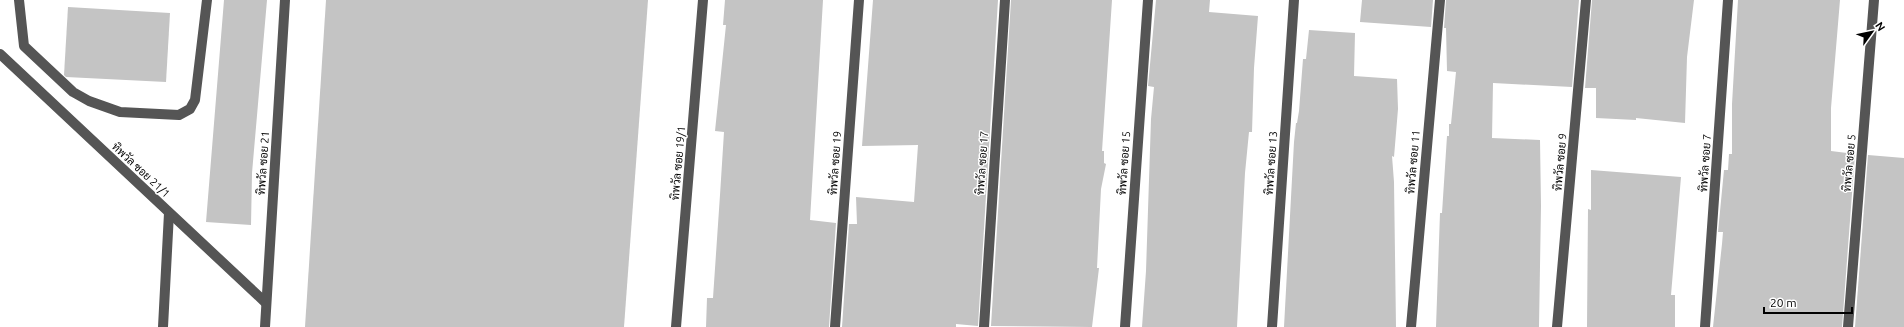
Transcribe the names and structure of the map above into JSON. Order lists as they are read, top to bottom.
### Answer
{
  "streets": {
    "street": [
      "ทิพวัล ซอย 11",
      "ทิพวัล ซอย 9",
      "ทิพวัล ซอย 21",
      "ทิพวัล ซอย 19/1",
      "ทิพวัล ซอย 19",
      "ทิพวัล ซอย 17",
      "ทิพวัล ซอย 15",
      "ทิพวัล ซอย 13",
      "ทิพวัล ซอย 7",
      "ทิพวัล ซอย 5",
      "ทิพวัล ซอย 21/1"
    ]
  },
  "crossings": [
    ["ทิพวัล ซอย 21", "ทิพวัล ซอย 21/1"]
  ],
  "scale_bar": "20 m",
  "north": "top right"
}
